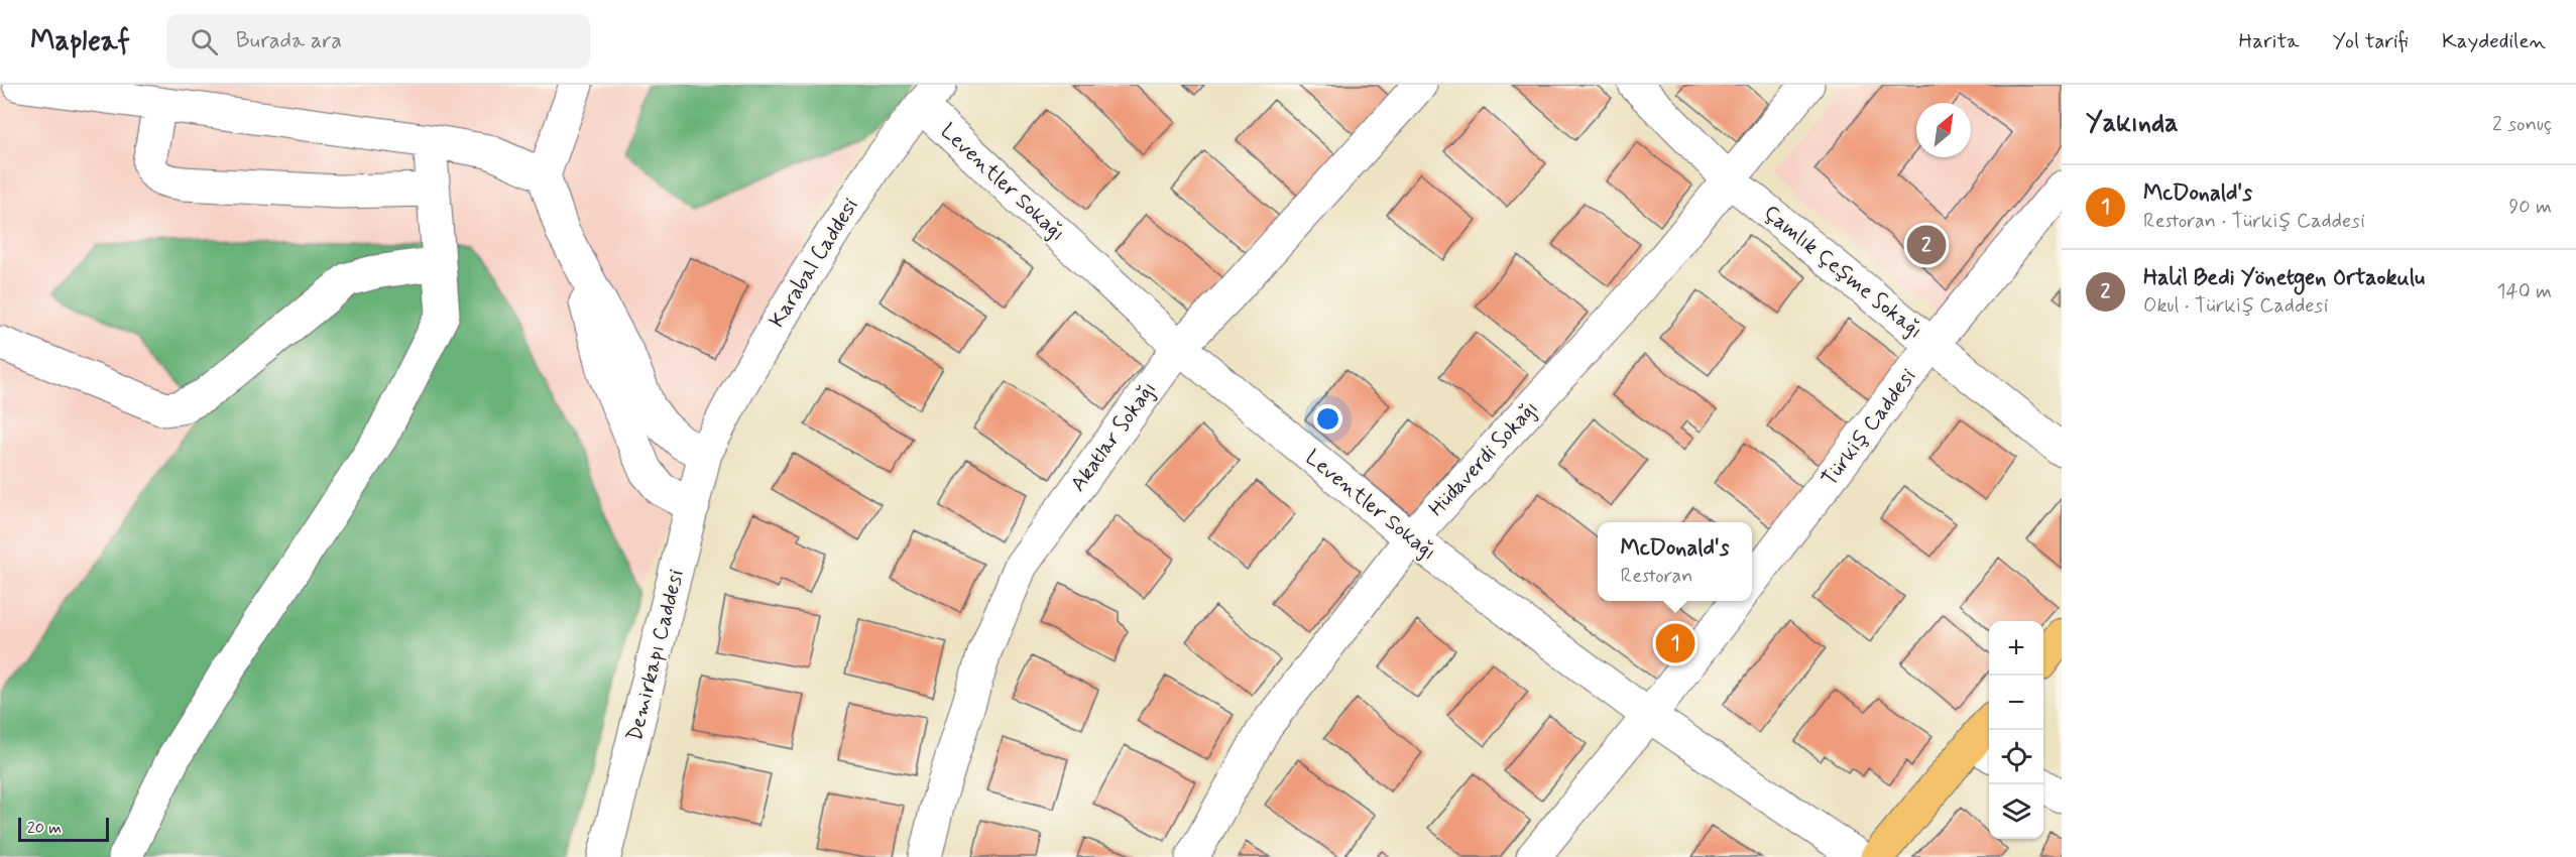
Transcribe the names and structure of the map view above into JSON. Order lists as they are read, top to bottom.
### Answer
{
  "streets": {
    "street": [
      "Leventler Sokağı",
      "Karabal Caddesi",
      "Çamlık Çeşme Sokağı",
      "Türkiş Caddesi",
      "Akatlar Sokağı",
      "Hüdaverdi Sokağı",
      "Demirkapı Caddesi"
    ]
  },
  "crossings": [
    ["Leventler Sokağı", "Karabal Caddesi"],
    ["Leventler Sokağı", "Akatlar Sokağı"],
    ["Leventler Sokağı", "Hüdaverdi Sokağı"],
    ["Karabal Caddesi", "Demirkapı Caddesi"],
    ["Çamlık Çeşme Sokağı", "Türkiş Caddesi"],
    ["Çamlık Çeşme Sokağı", "Hüdaverdi Sokağı"]
  ],
  "scale_bar": "20 m",
  "north": "top right",
  "page": {
    "header": "Mapleaf",
    "search": "Burada ara",
    "nav": ["Harita", "Yol tarifi", "Kaydedilen"],
    "heading": ["Yakında", "2 sonuç"],
    "list": [
      {
        "mark": "1",
        "name": "McDonald's",
        "note": "Restoran · Türkiş Caddesi",
        "value": "90 m"
      },
      {
        "mark": "2",
        "name": "Halil Bedi Yönetgen Ortaokulu",
        "note": "Okul · Türkiş Caddesi",
        "value": "140 m"
      }
    ],
    "pins": ["2", "1"],
    "popup": ["McDonald's", "Restoran"],
    "map_buttons": ["+", "−"],
    "scale": "20 m"
  }
}
